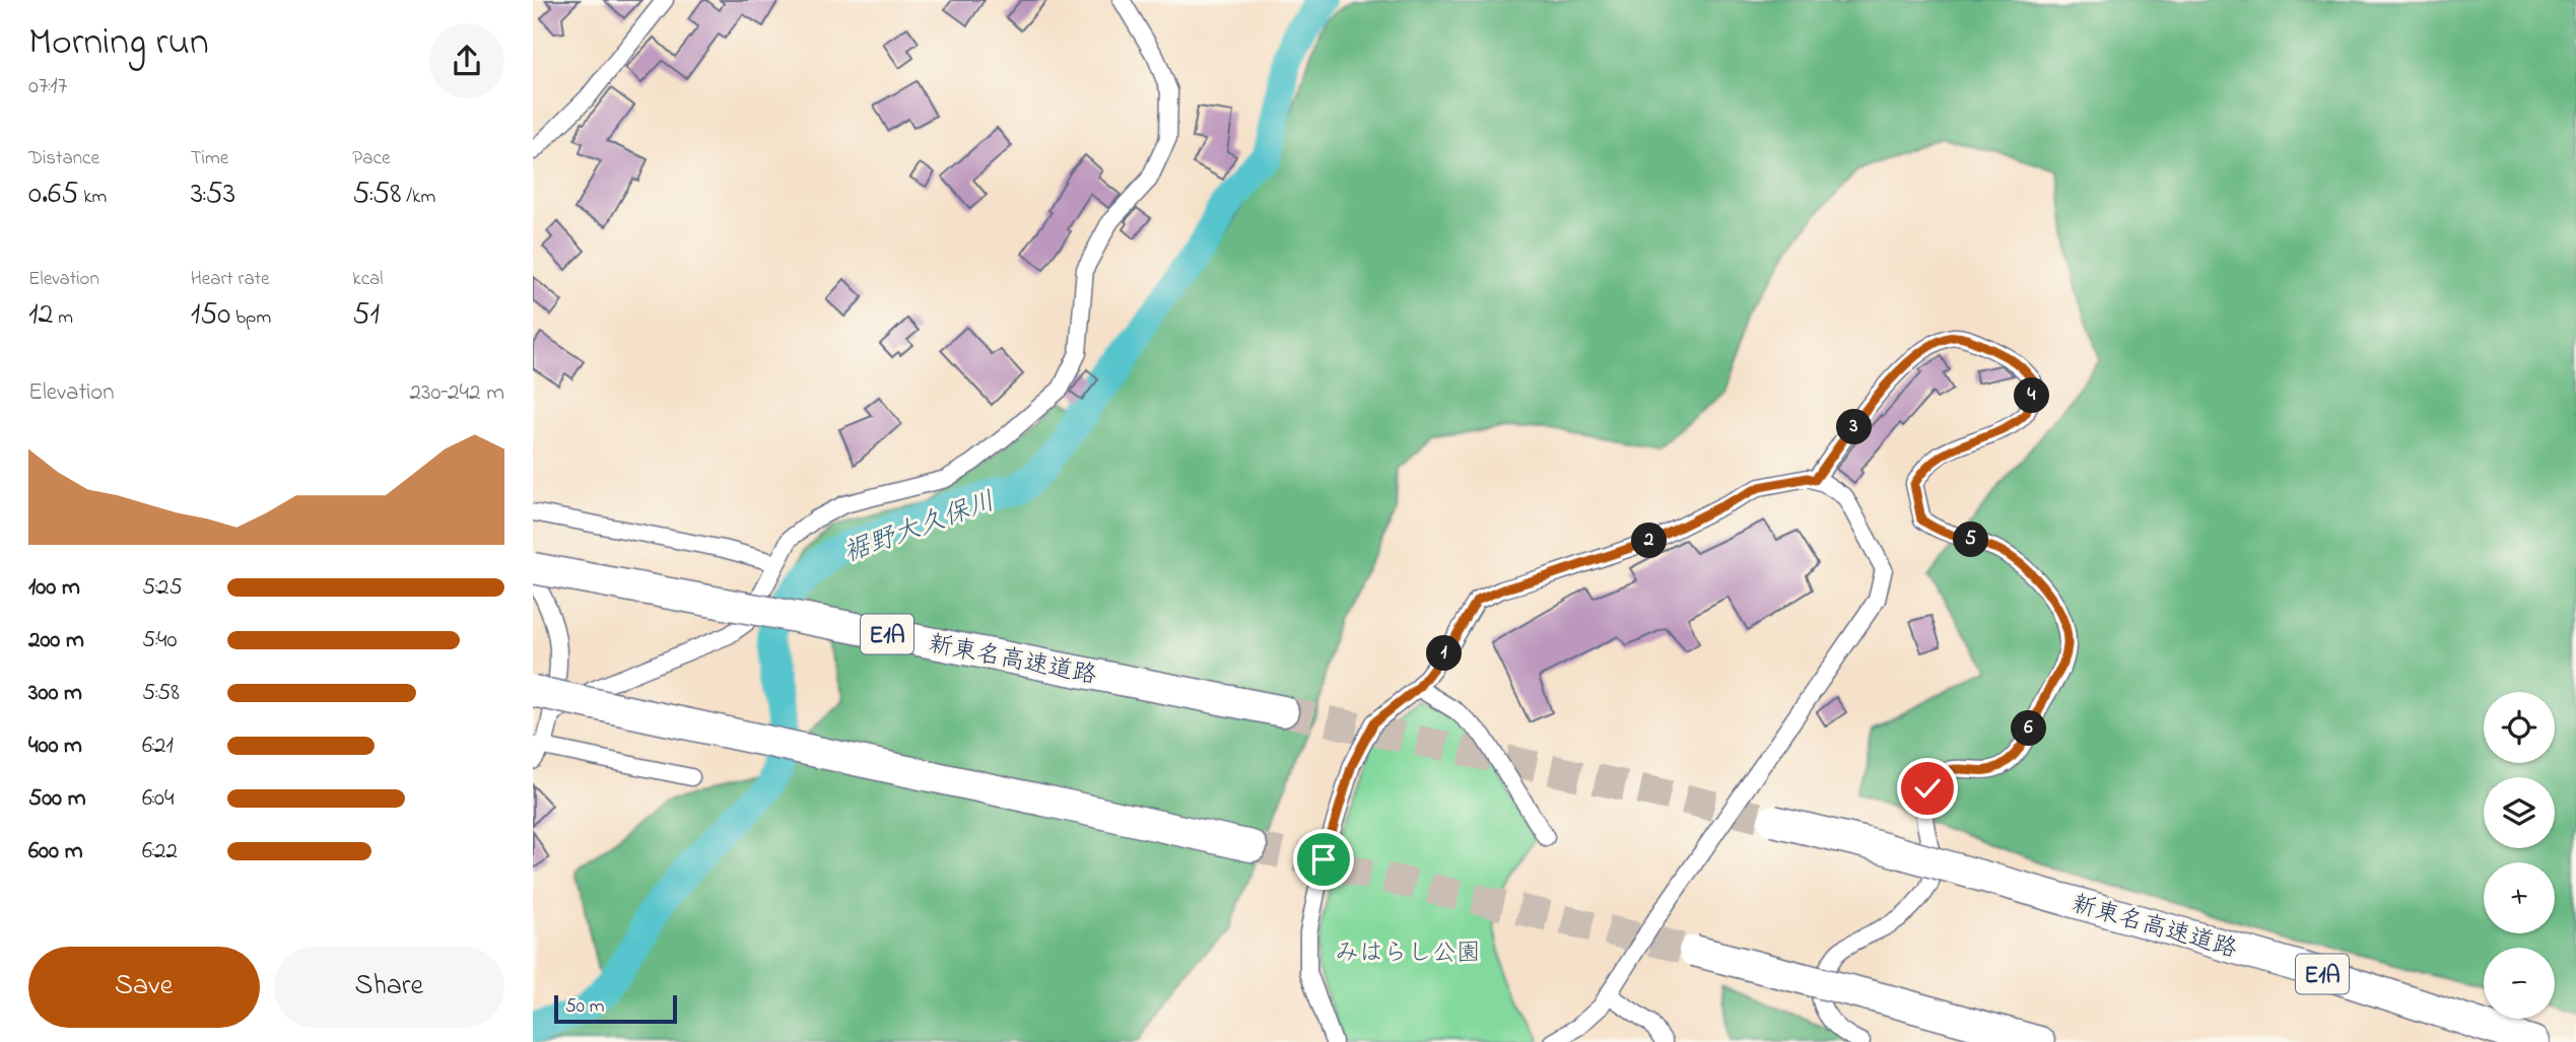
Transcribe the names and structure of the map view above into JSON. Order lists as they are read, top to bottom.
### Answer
{
  "streets": {
    "highway": ["E1A", "新東名高速道路"]
  },
  "water": ["裾野大久保川"],
  "parks": ["みはらし公園"],
  "scale_bar": "50 m",
  "page": {
    "heading": ["Morning run", "07:17"],
    "stats": [
      ["Distance", "0.65 km"],
      ["Time", "3:53"],
      ["Pace", "5:58 /km"],
      ["Elevation", "12 m"],
      ["Heart rate", "150 bpm"],
      ["kcal", "51"]
    ],
    "chart": ["Elevation", "230–242 m"],
    "pins": [
      "4",
      "3",
      "5",
      "2",
      "1",
      "6"
    ],
    "list": [
      {
        "name": "100 m",
        "note": "5:25"
      },
      {
        "name": "200 m",
        "note": "5:40"
      },
      {
        "name": "300 m",
        "note": "5:58"
      },
      {
        "name": "400 m",
        "note": "6:21"
      },
      {
        "name": "500 m",
        "note": "6:04"
      },
      {
        "name": "600 m",
        "note": "6:22"
      }
    ],
    "map_buttons": ["+", "−"],
    "buttons": ["Save", "Share"],
    "scale": "50 m"
  }
}
